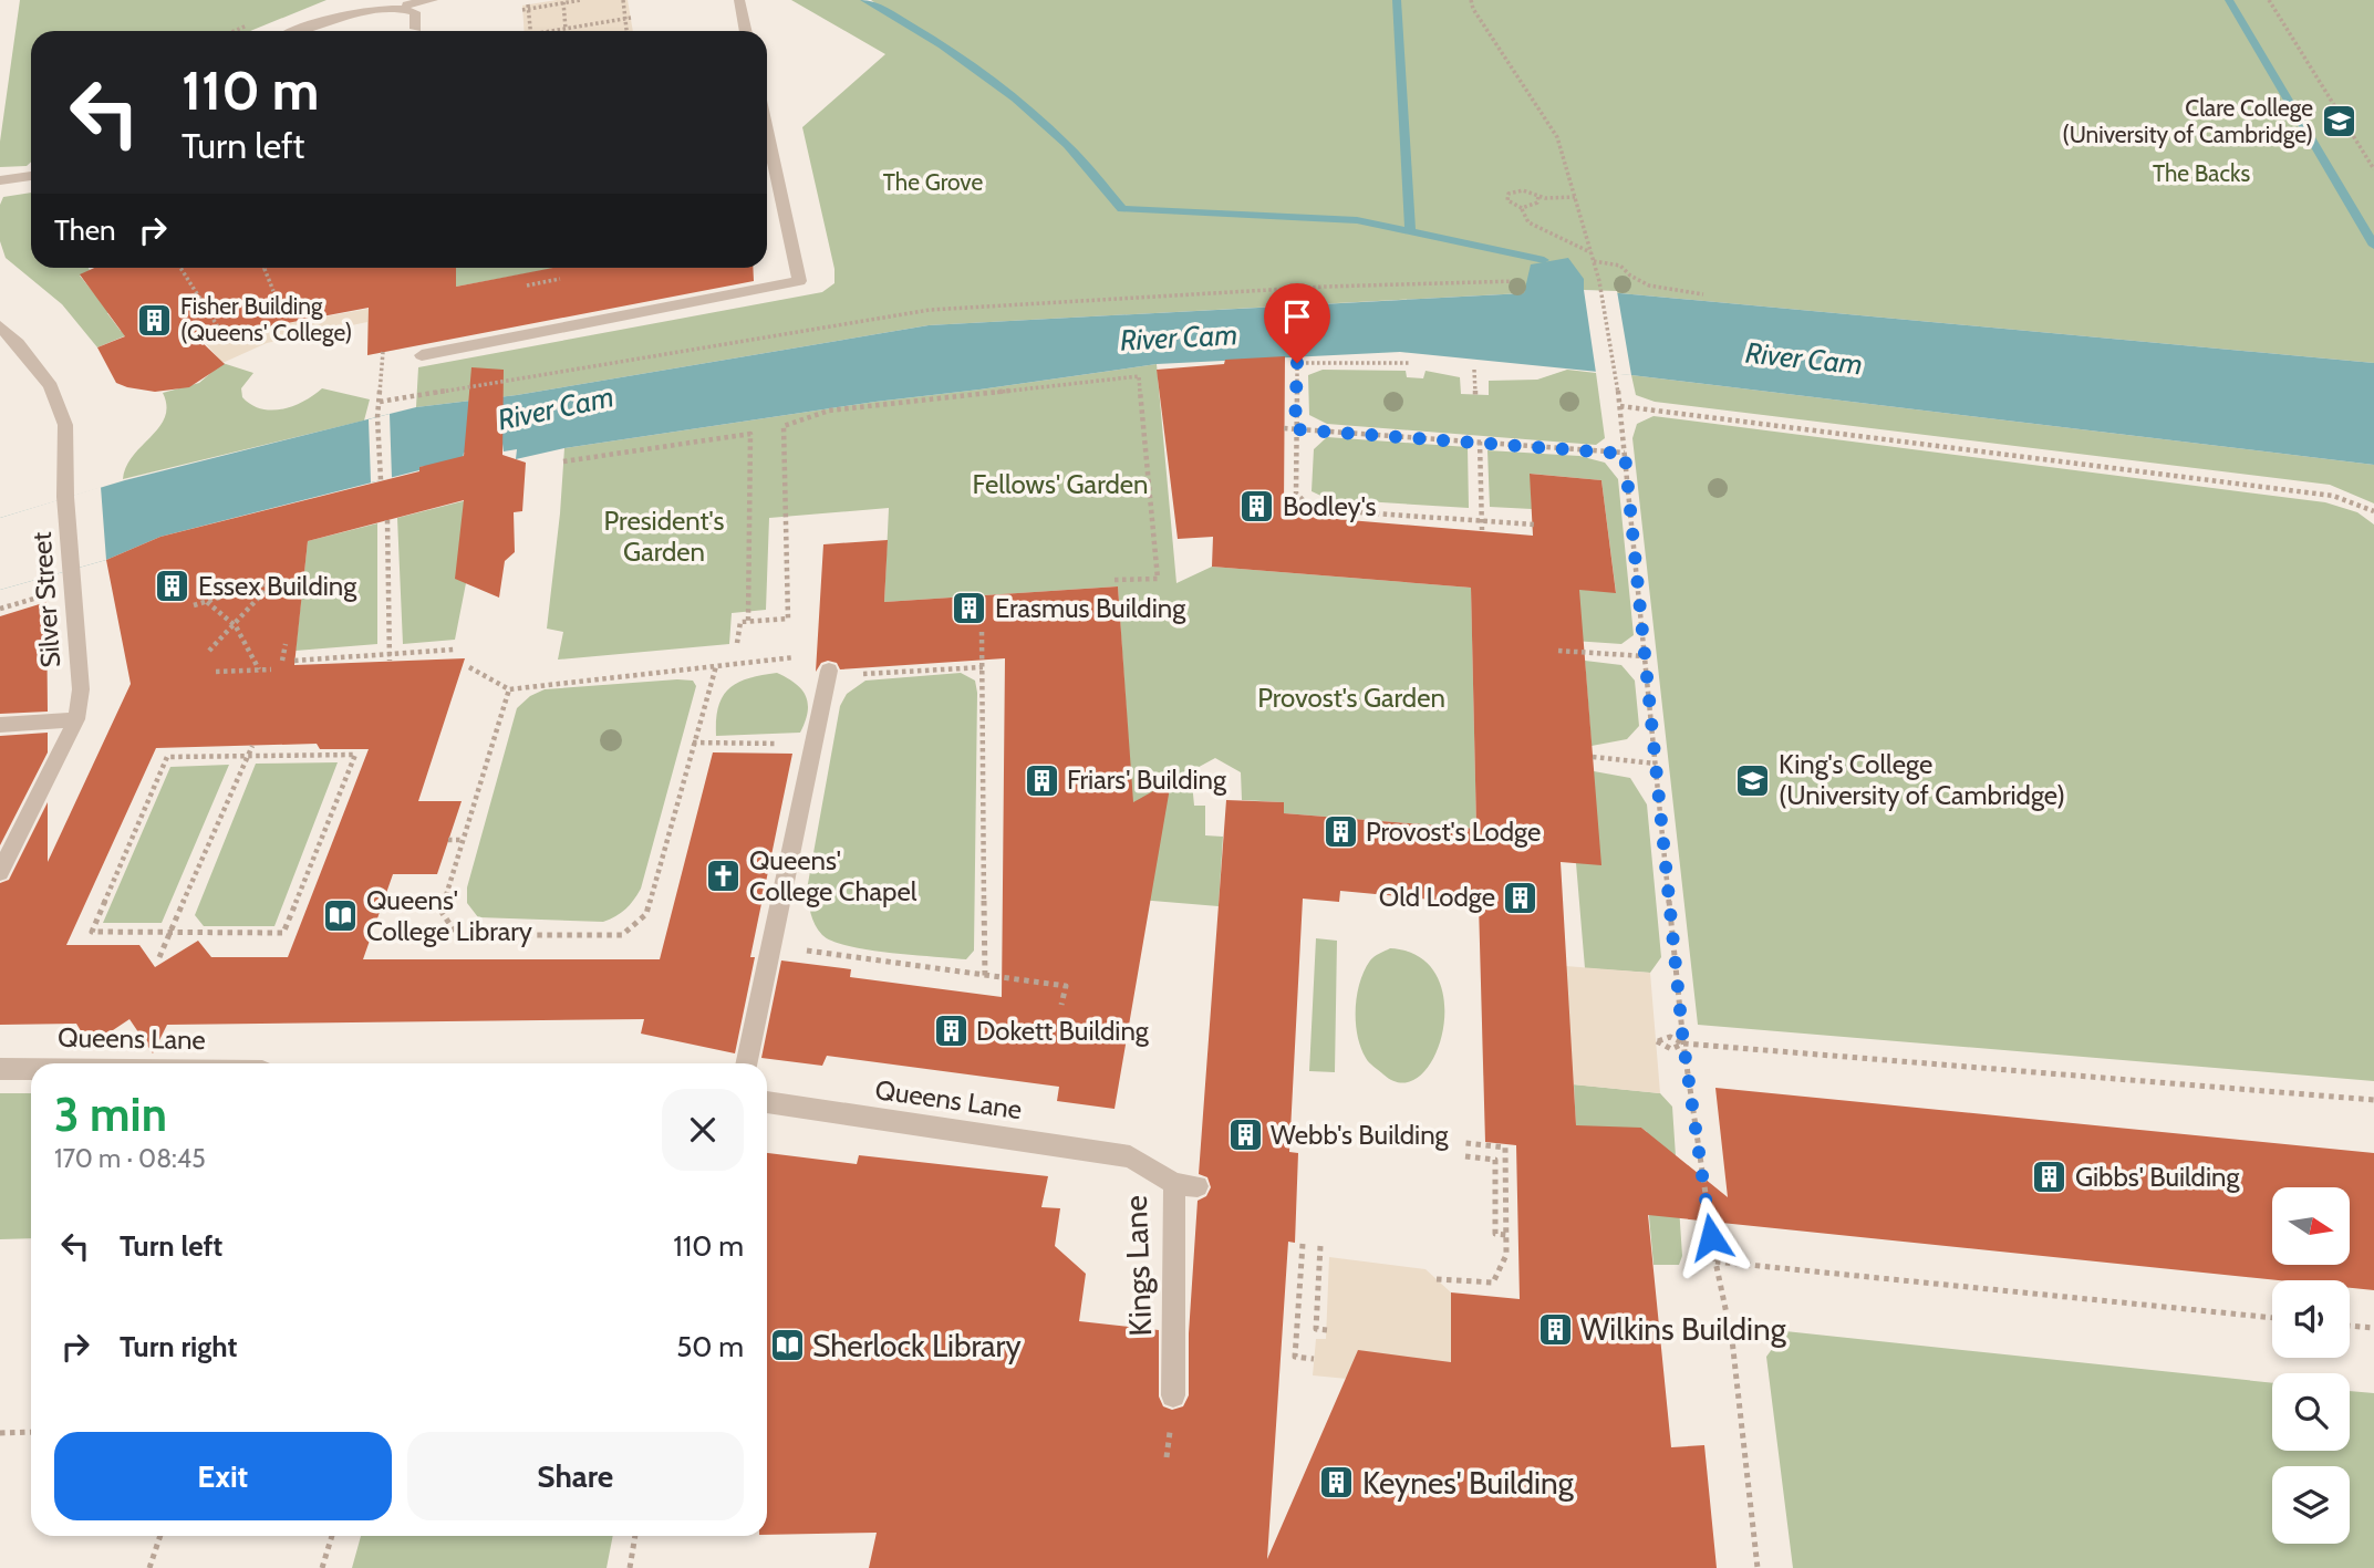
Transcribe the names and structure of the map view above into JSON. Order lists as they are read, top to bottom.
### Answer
{
  "streets": {
    "street": ["Silver Street", "Queens Lane", "Kings Lane"]
  },
  "crossings": [
    ["Queens Lane", "Kings Lane"]
  ],
  "water": ["River Cam"],
  "parks": [
    "The Backs",
    "The Grove",
    "Fellows' Garden",
    "President's Garden",
    "Provost's Garden"
  ],
  "places": {
    "school or university": ["Clare College (University of Cambridge)", "King's College (University of Cambridge)"],
    "building": [
      "Fisher Building (Queens' College)",
      "Bodley's",
      "Essex Building",
      "Erasmus Building",
      "Friars' Building",
      "Provost's Lodge",
      "Old Lodge",
      "Dokett Building",
      "Webb's Building",
      "Gibbs' Building",
      "Wilkins Building",
      "Keynes' Building"
    ],
    "church": ["Queens' College Chapel"],
    "library": ["Queens' College Library", "Sherlock Library"]
  },
  "north": "right",
  "page": {
    "turn": ["110 m", "Turn left"],
    "then": "Then",
    "heading": ["3 min", "170 m · 08:45"],
    "list": [
      {
        "name": "Turn left",
        "value": "110 m"
      },
      {
        "name": "Turn right",
        "value": "50 m"
      }
    ],
    "buttons": ["Exit", "Share"]
  }
}
